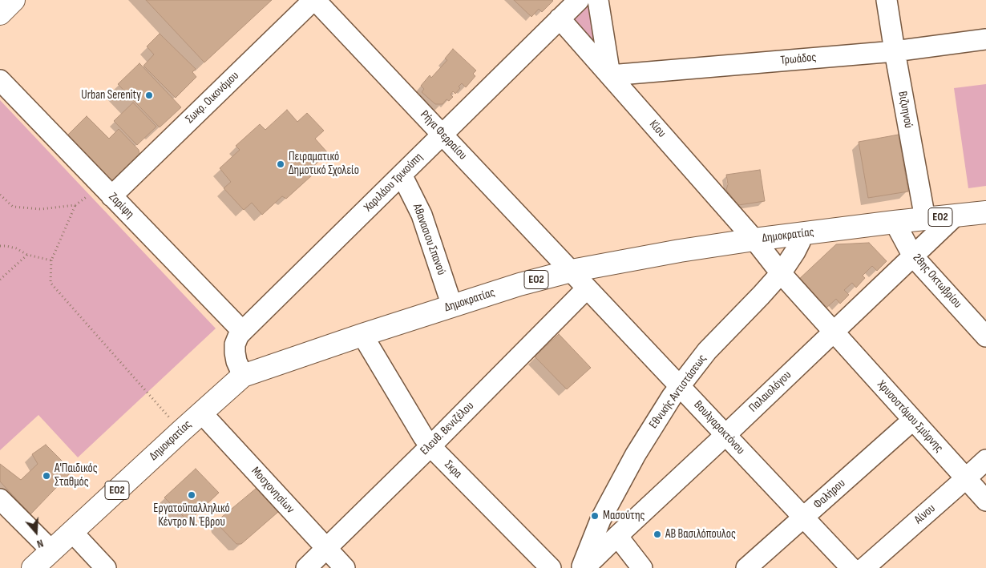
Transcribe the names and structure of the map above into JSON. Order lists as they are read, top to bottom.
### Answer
{
  "streets": {
    "main road": ["ΕΟ2", "Δημοκρατίας"],
    "street": [
      "Τρωάδος",
      "Σωκρ. Οικονόμου",
      "Βιζυηνού",
      "Κίου",
      "Ρήγα Φερραίου",
      "Χαριλάου Τρικούπη",
      "Ζαρίφη",
      "Αθανασιου Σπανού",
      "28ης Οκτωβρίου",
      "Εθνικής Αντιστάσεως",
      "Παλαιολόγου",
      "Χρυσοστόμου Σμύρνης",
      "Βουλγαροκτόνου",
      "Ελευθ. Βενιζέλου",
      "Σκρα",
      "Μοσχονησίων",
      "Φαλήρου",
      "Αίνου"
    ]
  },
  "crossings": [
    ["Τρωάδος", "Βιζυηνού"],
    ["Τρωάδος", "Κίου"],
    ["Σωκρ. Οικονόμου", "Ρήγα Φερραίου"],
    ["Σωκρ. Οικονόμου", "Ζαρίφη"],
    ["Βιζυηνού", "Δημοκρατίας"],
    ["Κίου", "Χαριλάου Τρικούπη"],
    ["Κίου", "Δημοκρατίας"],
    ["Κίου", "Εθνικής Αντιστάσεως"],
    ["Κίου", "Χρυσοστόμου Σμύρνης"],
    ["Ρήγα Φερραίου", "Χαριλάου Τρικούπη"],
    ["Ρήγα Φερραίου", "Δημοκρατίας"],
    ["Ρήγα Φερραίου", "Βουλγαροκτόνου"],
    ["Ρήγα Φερραίου", "Ελευθ. Βενιζέλου"],
    ["Χαριλάου Τρικούπη", "Ζαρίφη"],
    ["Χαριλάου Τρικούπη", "Δημοκρατίας"],
    ["Χαριλάου Τρικούπη", "Αθανασιου Σπανού"],
    ["Δημοκρατίας", "Αθανασιου Σπανού"],
    ["Δημοκρατίας", "28ης Οκτωβρίου"],
    ["Δημοκρατίας", "Εθνικής Αντιστάσεως"],
    ["Δημοκρατίας", "Παλαιολόγου"],
    ["Δημοκρατίας", "Σκρα"],
    ["Δημοκρατίας", "Μοσχονησίων"],
    ["28ης Οκτωβρίου", "Παλαιολόγου"],
    ["Εθνικής Αντιστάσεως", "Χρυσοστόμου Σμύρνης"],
    ["Εθνικής Αντιστάσεως", "Βουλγαροκτόνου"],
    ["Παλαιολόγου", "Χρυσοστόμου Σμύρνης"],
    ["Παλαιολόγου", "Βουλγαροκτόνου"],
    ["Χρυσοστόμου Σμύρνης", "Φαλήρου"],
    ["Χρυσοστόμου Σμύρνης", "Αίνου"],
    ["Βουλγαροκτόνου", "Ελευθ. Βενιζέλου"],
    ["Βουλγαροκτόνου", "Φαλήρου"],
    ["Ελευθ. Βενιζέλου", "Σκρα"],
    ["Ελευθ. Βενιζέλου", "Μοσχονησίων"]
  ],
  "places": [
    "Urban Serenity",
    "Πειραματικό Δημοτικό Σχολείο",
    "Α'Παιδικός Σταθμός",
    "Εργατοϋπαλληλικό Κέντρο Ν. Έβρου",
    "Μασούτης",
    "ΑΒ Βασιλόπουλος"
  ],
  "north": "bottom"
}
